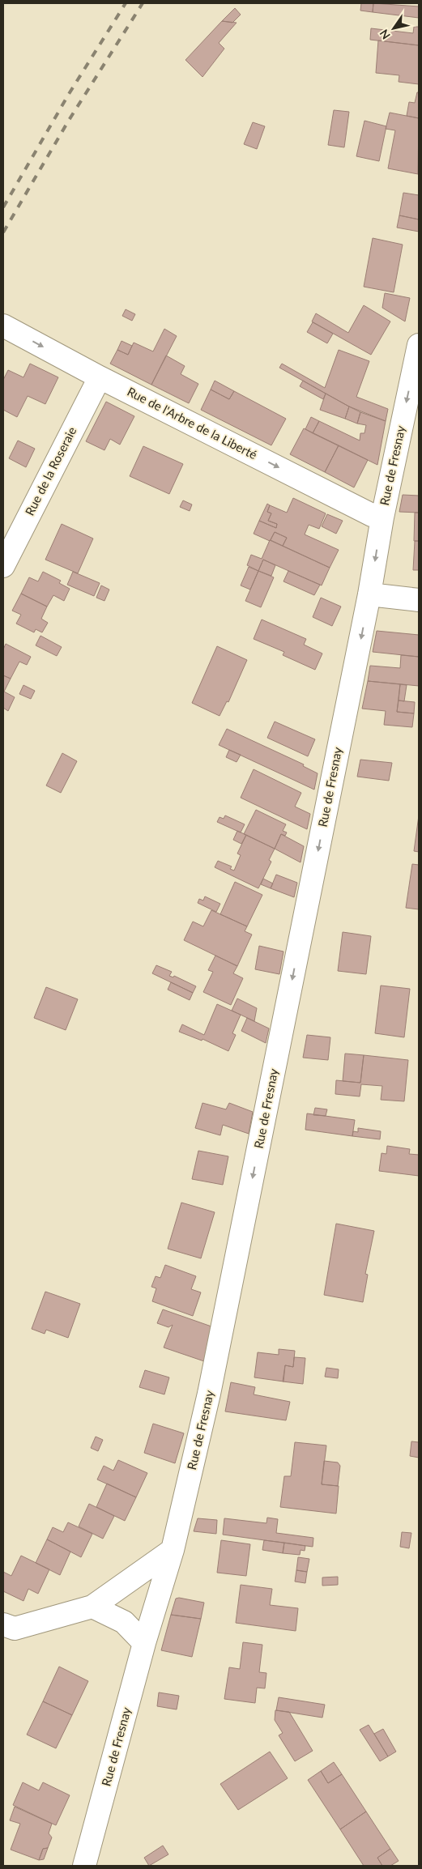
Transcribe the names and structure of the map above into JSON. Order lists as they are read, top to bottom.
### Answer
{
  "streets": {
    "street": ["Rue de l'Arbre de la Liberté", "Rue de Fresnay", "Rue de la Roseraie"]
  },
  "crossings": [
    ["Rue de l'Arbre de la Liberté", "Rue de Fresnay"],
    ["Rue de l'Arbre de la Liberté", "Rue de la Roseraie"]
  ],
  "one_way": ["Rue de l'Arbre de la Liberté", "Rue de Fresnay"],
  "north": "bottom left"
}
